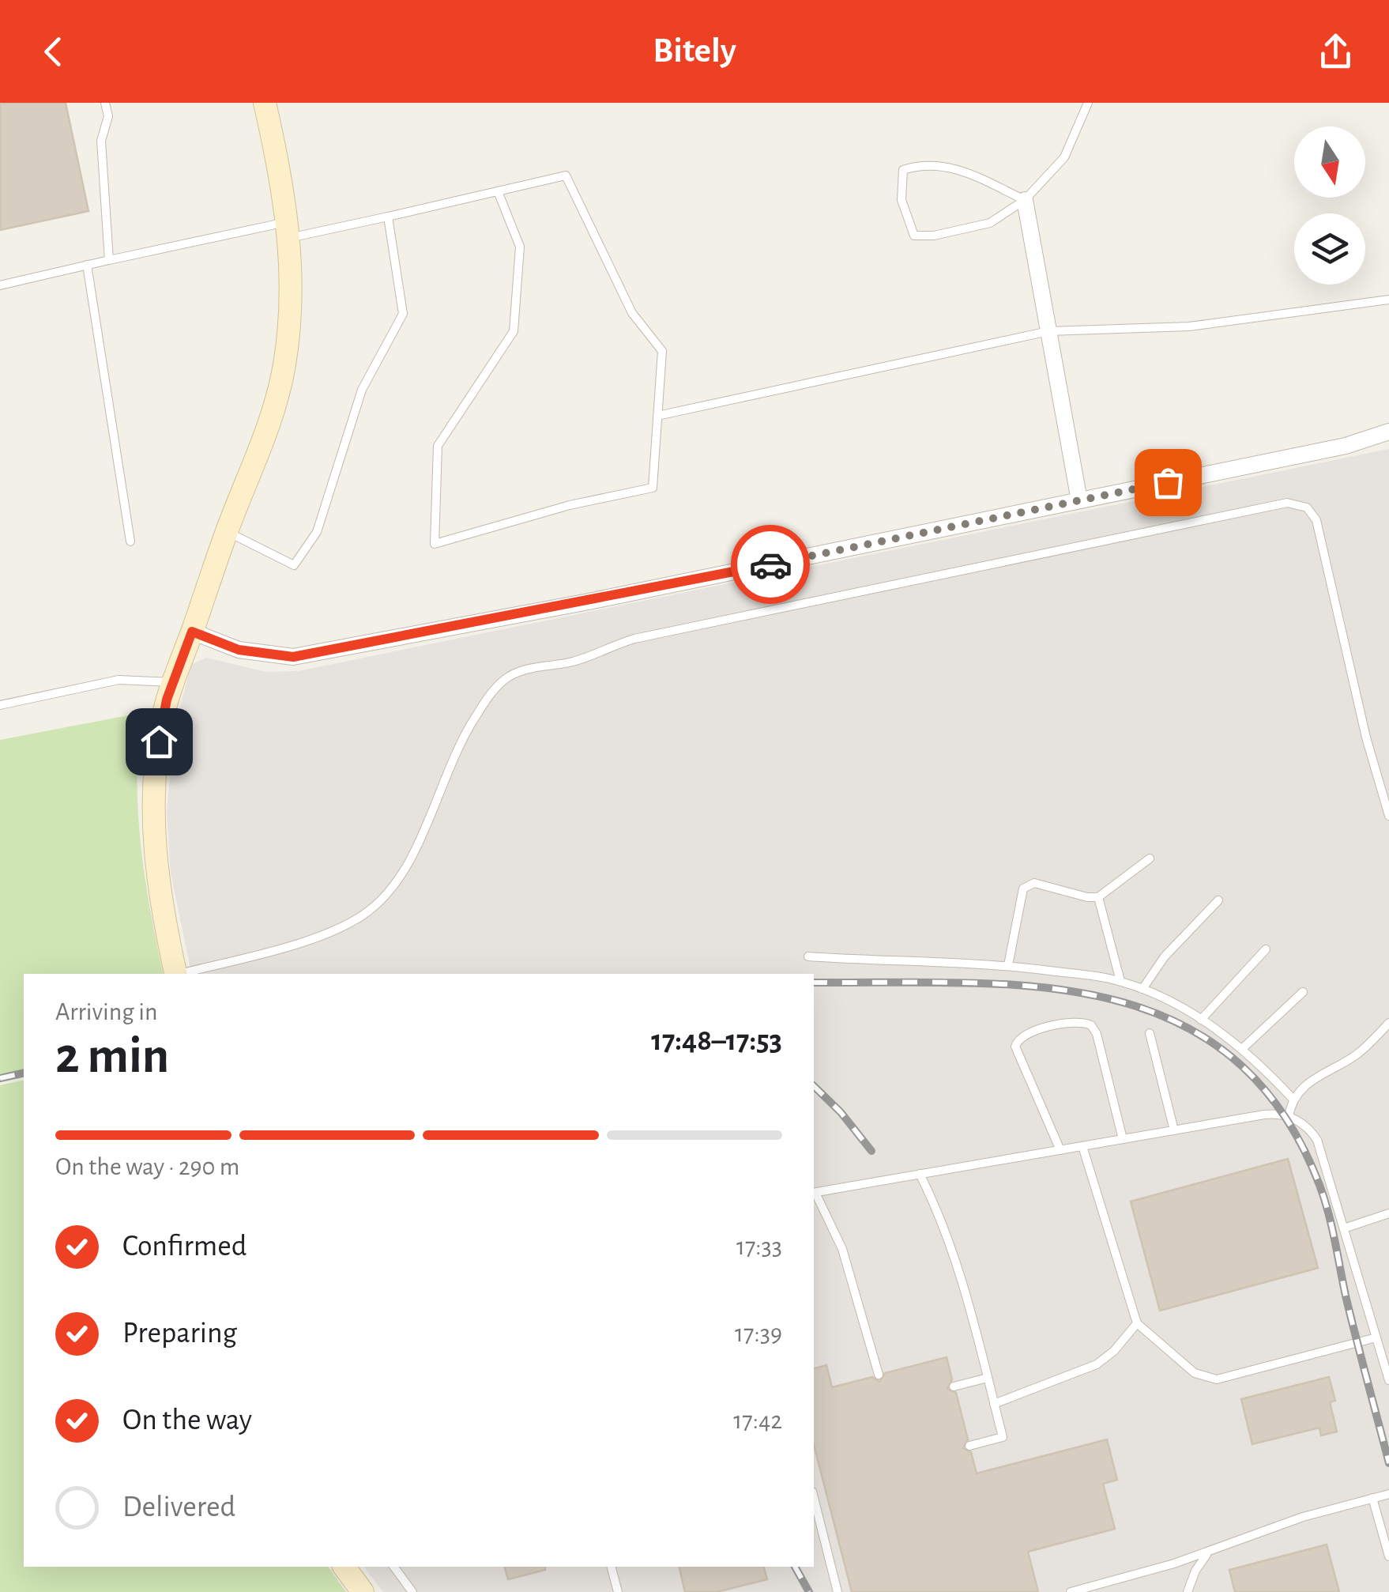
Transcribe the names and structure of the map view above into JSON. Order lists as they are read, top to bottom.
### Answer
{
  "north": "bottom",
  "page": {
    "header": "Bitely",
    "heading": ["2 min", "Arriving in", "17:48–17:53"],
    "bar": "On the way · 290 m",
    "list": [
      ["Confirmed", "17:33"],
      ["Preparing", "17:39"],
      ["On the way", "17:42"],
      "Delivered"
    ]
  }
}
